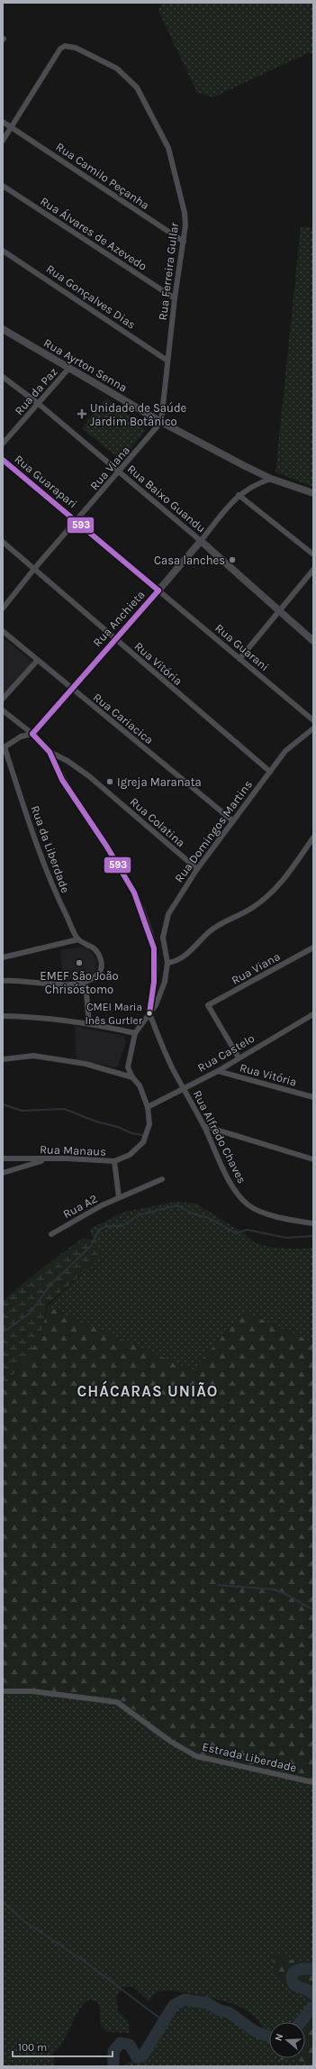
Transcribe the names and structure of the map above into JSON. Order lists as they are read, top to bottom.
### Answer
{
  "streets": {
    "main road": [
      "Rua Ayrton Senna",
      "Rua Guarapari",
      "Rua Baixo Guandu",
      "Rua Anchieta"
    ],
    "street": [
      "Rua Camilo Peçanha",
      "Rua Álvares de Azevedo",
      "Rua Ferreira Gullar",
      "Rua Gonçalves Dias",
      "Rua da Paz",
      "Rua Viana",
      "Rua Guarani",
      "Rua Vitória",
      "Rua Cariacica",
      "Rua Colatina",
      "Rua Domingos Martins",
      "Rua da Liberdade",
      "Rua Castelo",
      "Rua Alfredo Chaves",
      "Rua Manaus",
      "Rua A2",
      "Estrada Liberdade"
    ]
  },
  "crossings": [
    ["Rua Camilo Peçanha", "Rua Ferreira Gullar"],
    ["Rua Álvares de Azevedo", "Rua Ferreira Gullar"],
    ["Rua Ferreira Gullar", "Rua Gonçalves Dias"],
    ["Rua Ferreira Gullar", "Rua Ayrton Senna"],
    ["Rua Ferreira Gullar", "Rua Viana"],
    ["Rua Ayrton Senna", "Rua da Paz"],
    ["Rua Ayrton Senna", "Rua Viana"],
    ["Rua Ayrton Senna", "Rua Anchieta"],
    ["Rua da Paz", "Rua Baixo Guandu"],
    ["Rua Viana", "Rua Guarapari"],
    ["Rua Viana", "Rua Baixo Guandu"],
    ["Rua Viana", "Rua Vitória"],
    ["Rua Viana", "Rua Castelo"],
    ["Rua Guarapari", "Rua Anchieta"],
    ["Rua Guarapari", "Rua Guarani"],
    ["Rua Baixo Guandu", "Rua Anchieta"],
    ["Rua Anchieta", "Rua Guarani"],
    ["Rua Anchieta", "Rua Vitória"],
    ["Rua Anchieta", "Rua Cariacica"],
    ["Rua Anchieta", "Rua Colatina"],
    ["Rua Vitória", "Rua Domingos Martins"],
    ["Rua Vitória", "Rua Castelo"],
    ["Rua Cariacica", "Rua Domingos Martins"],
    ["Rua Colatina", "Rua Domingos Martins"],
    ["Rua Domingos Martins", "Rua Alfredo Chaves"],
    ["Rua Castelo", "Rua Alfredo Chaves"],
    ["Rua Castelo", "Rua Manaus"]
  ],
  "districts": ["CHÁCARAS UNIÃO"],
  "places": {
    "health": ["Unidade de Saúde Jardim Botânico"],
    "other": [
      "Casa lanches",
      "Igreja Maranata",
      "EMEF São João Chrisóstomo",
      "CMEI Maria Inês Gurtler"
    ]
  },
  "lines": ["transit line 593"],
  "scale_bar": "100 m",
  "north": "left"
}
